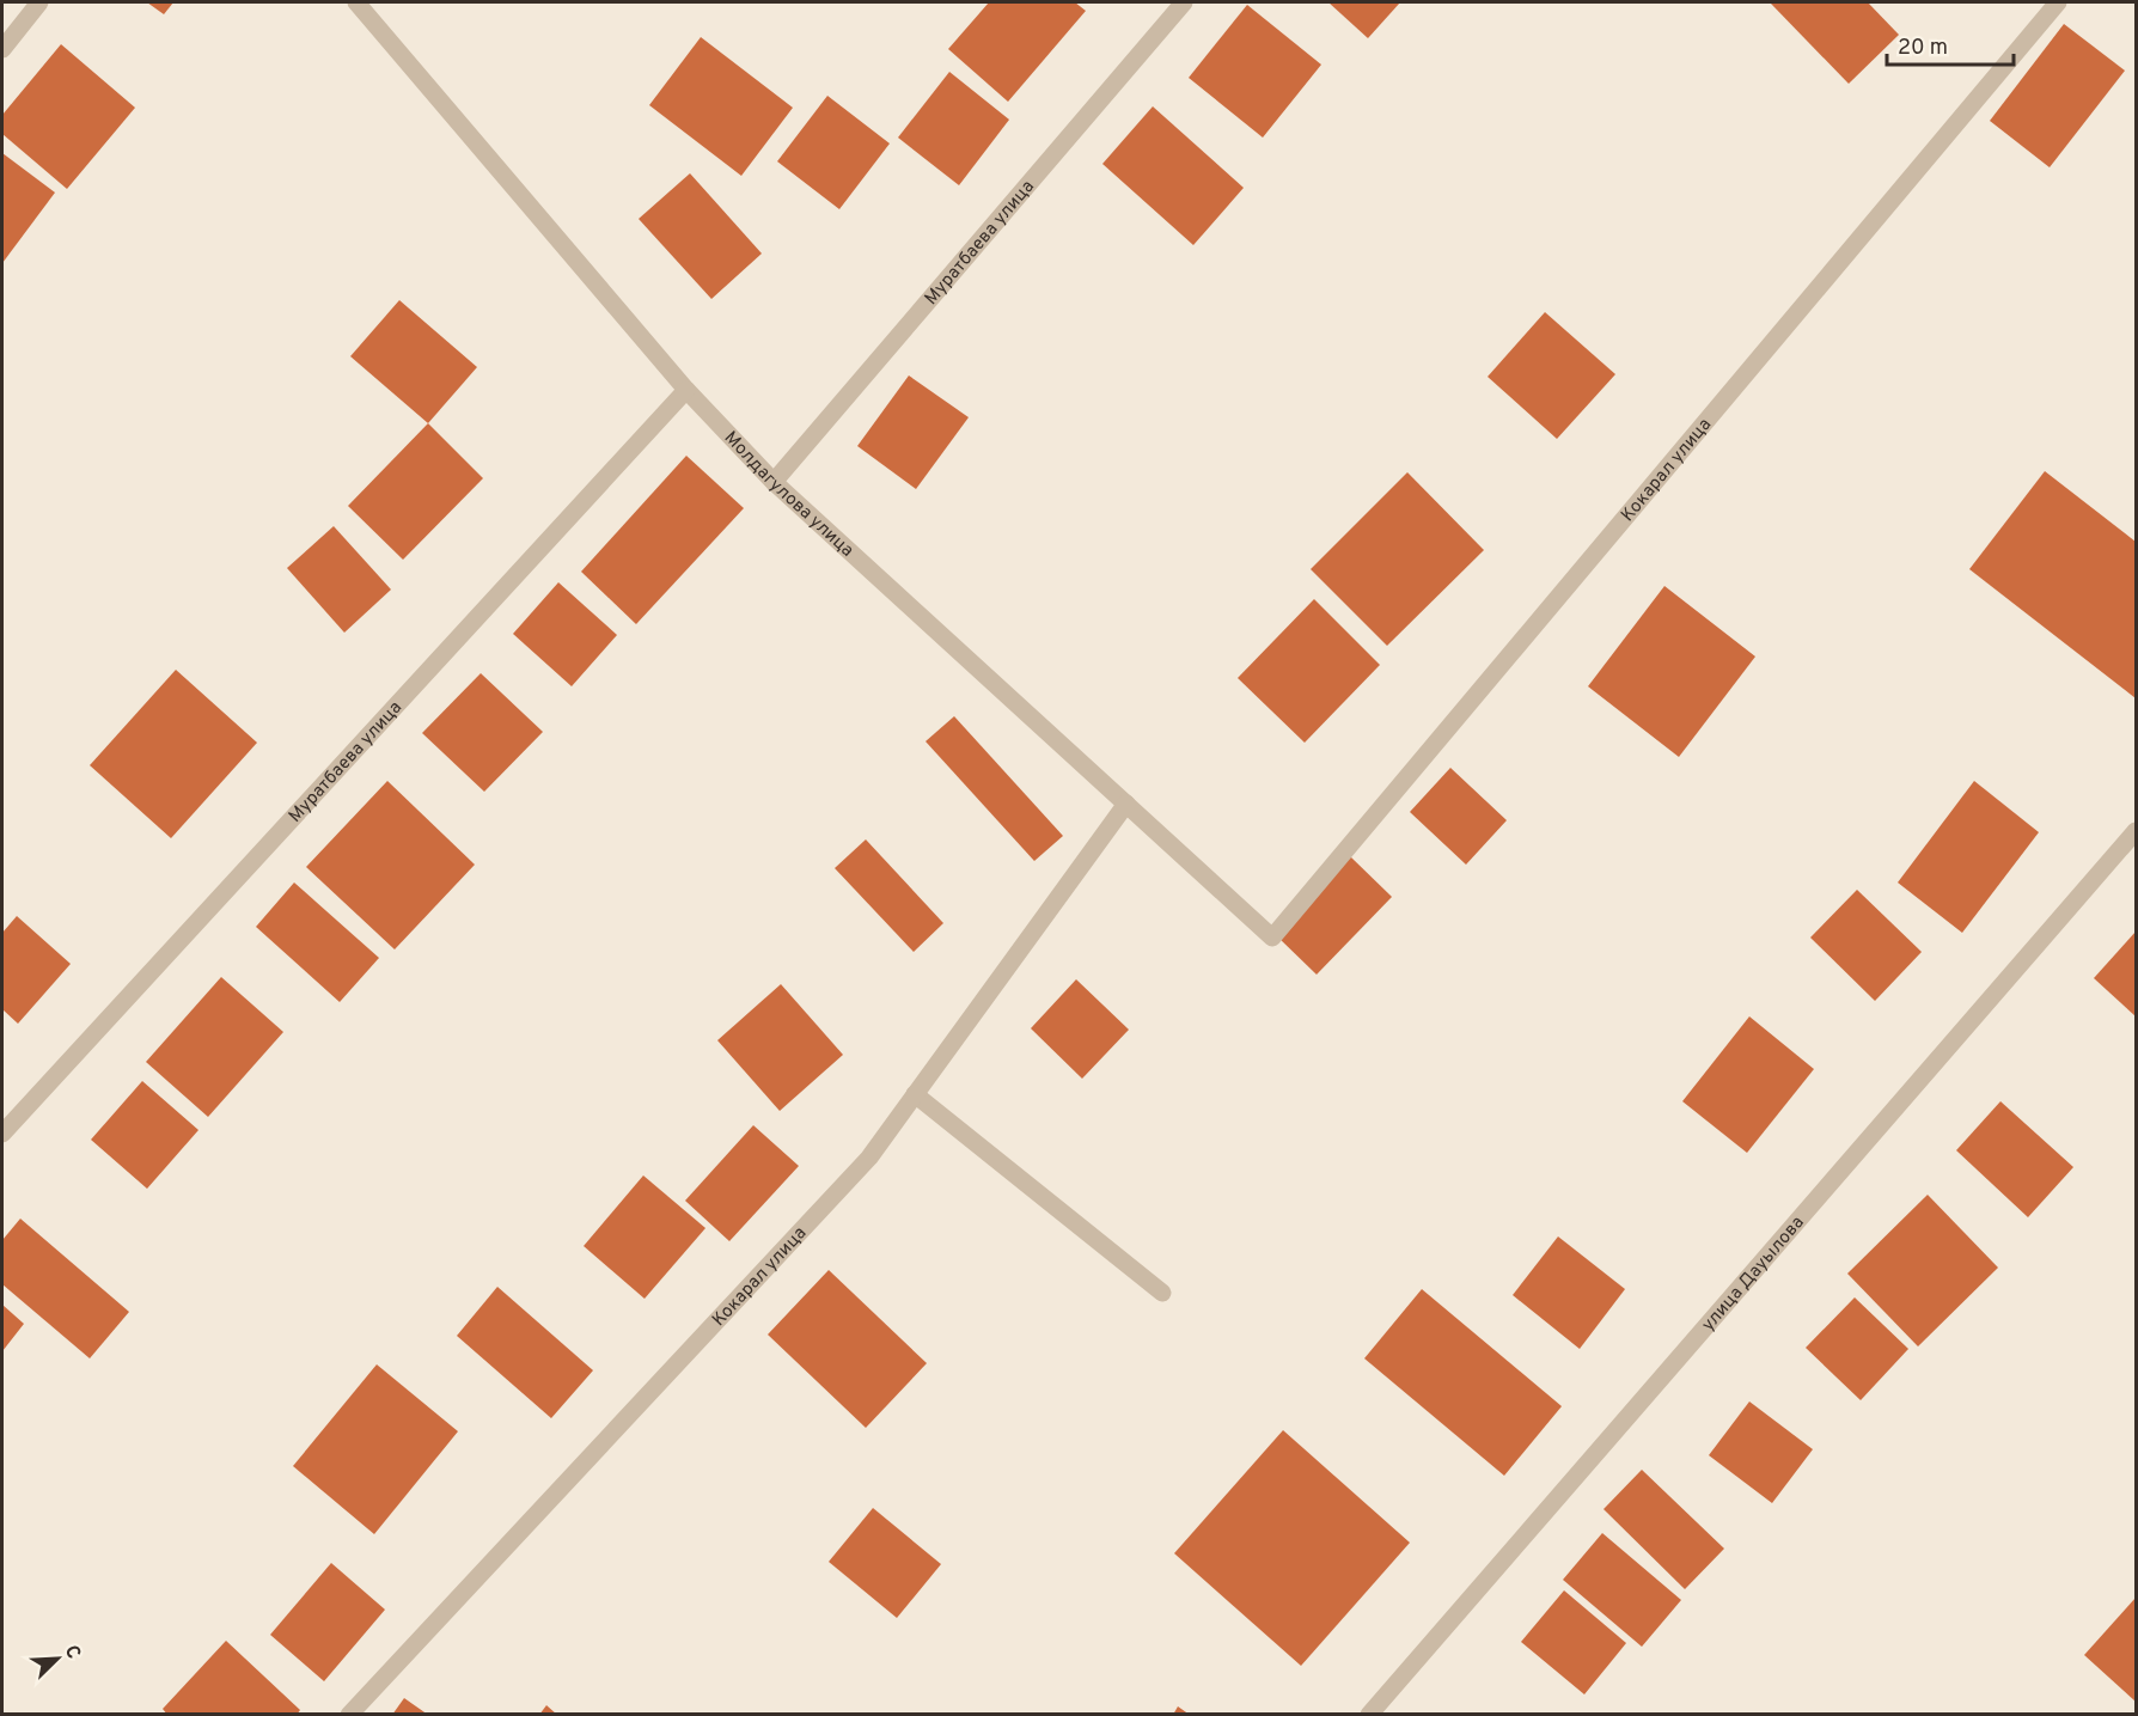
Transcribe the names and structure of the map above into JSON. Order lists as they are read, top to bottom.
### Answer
{
  "streets": {
    "street": [
      "Муратбаева улица",
      "Кокарал улица",
      "Молдагулова улица",
      "улица Дауылова"
    ]
  },
  "crossings": [
    ["Муратбаева улица", "Молдагулова улица"],
    ["Кокарал улица", "Молдагулова улица"]
  ],
  "scale_bar": "20 m",
  "north": "top right"
}
